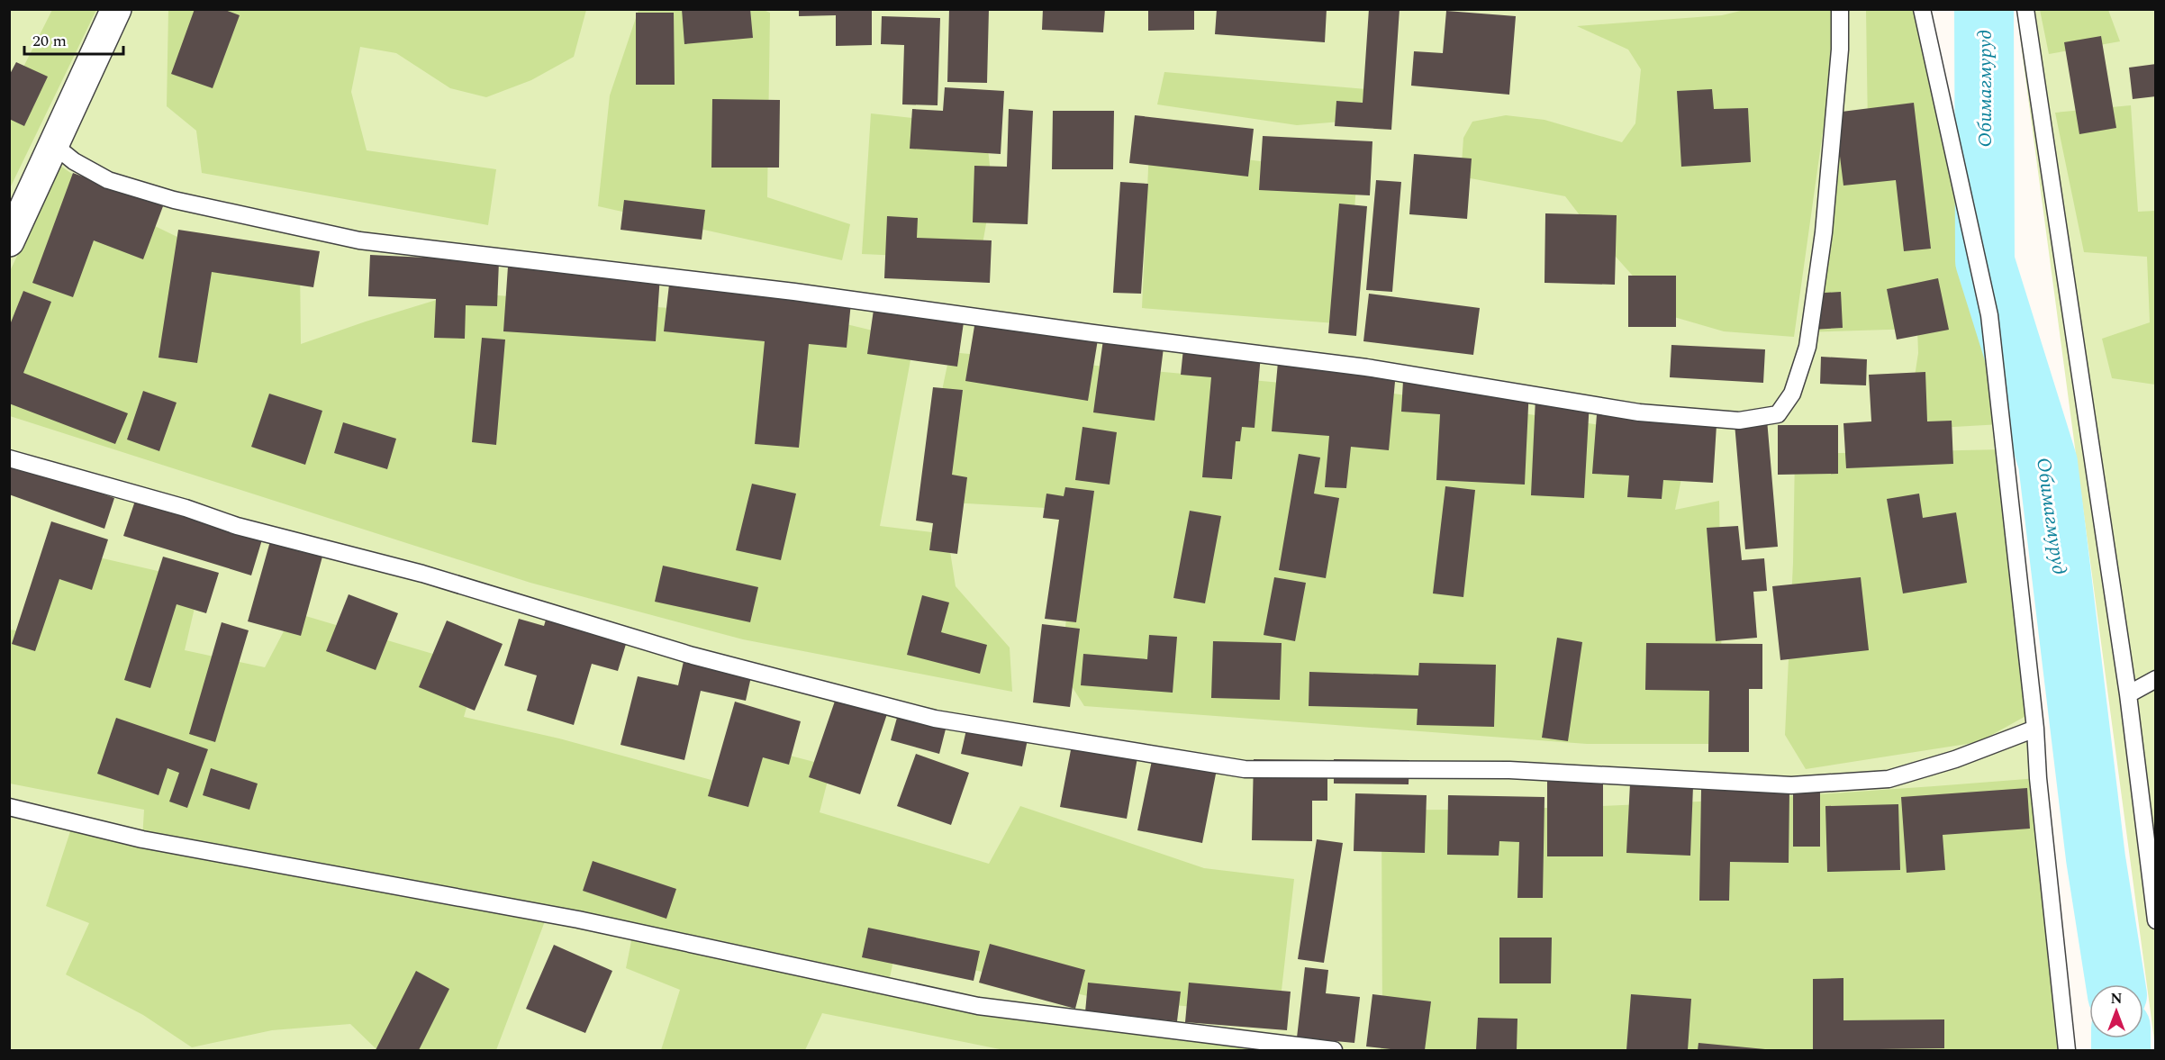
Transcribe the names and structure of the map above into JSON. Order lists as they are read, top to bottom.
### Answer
{
  "water": ["Обимагмуруд"],
  "scale_bar": "20 m",
  "north": "top"
}
